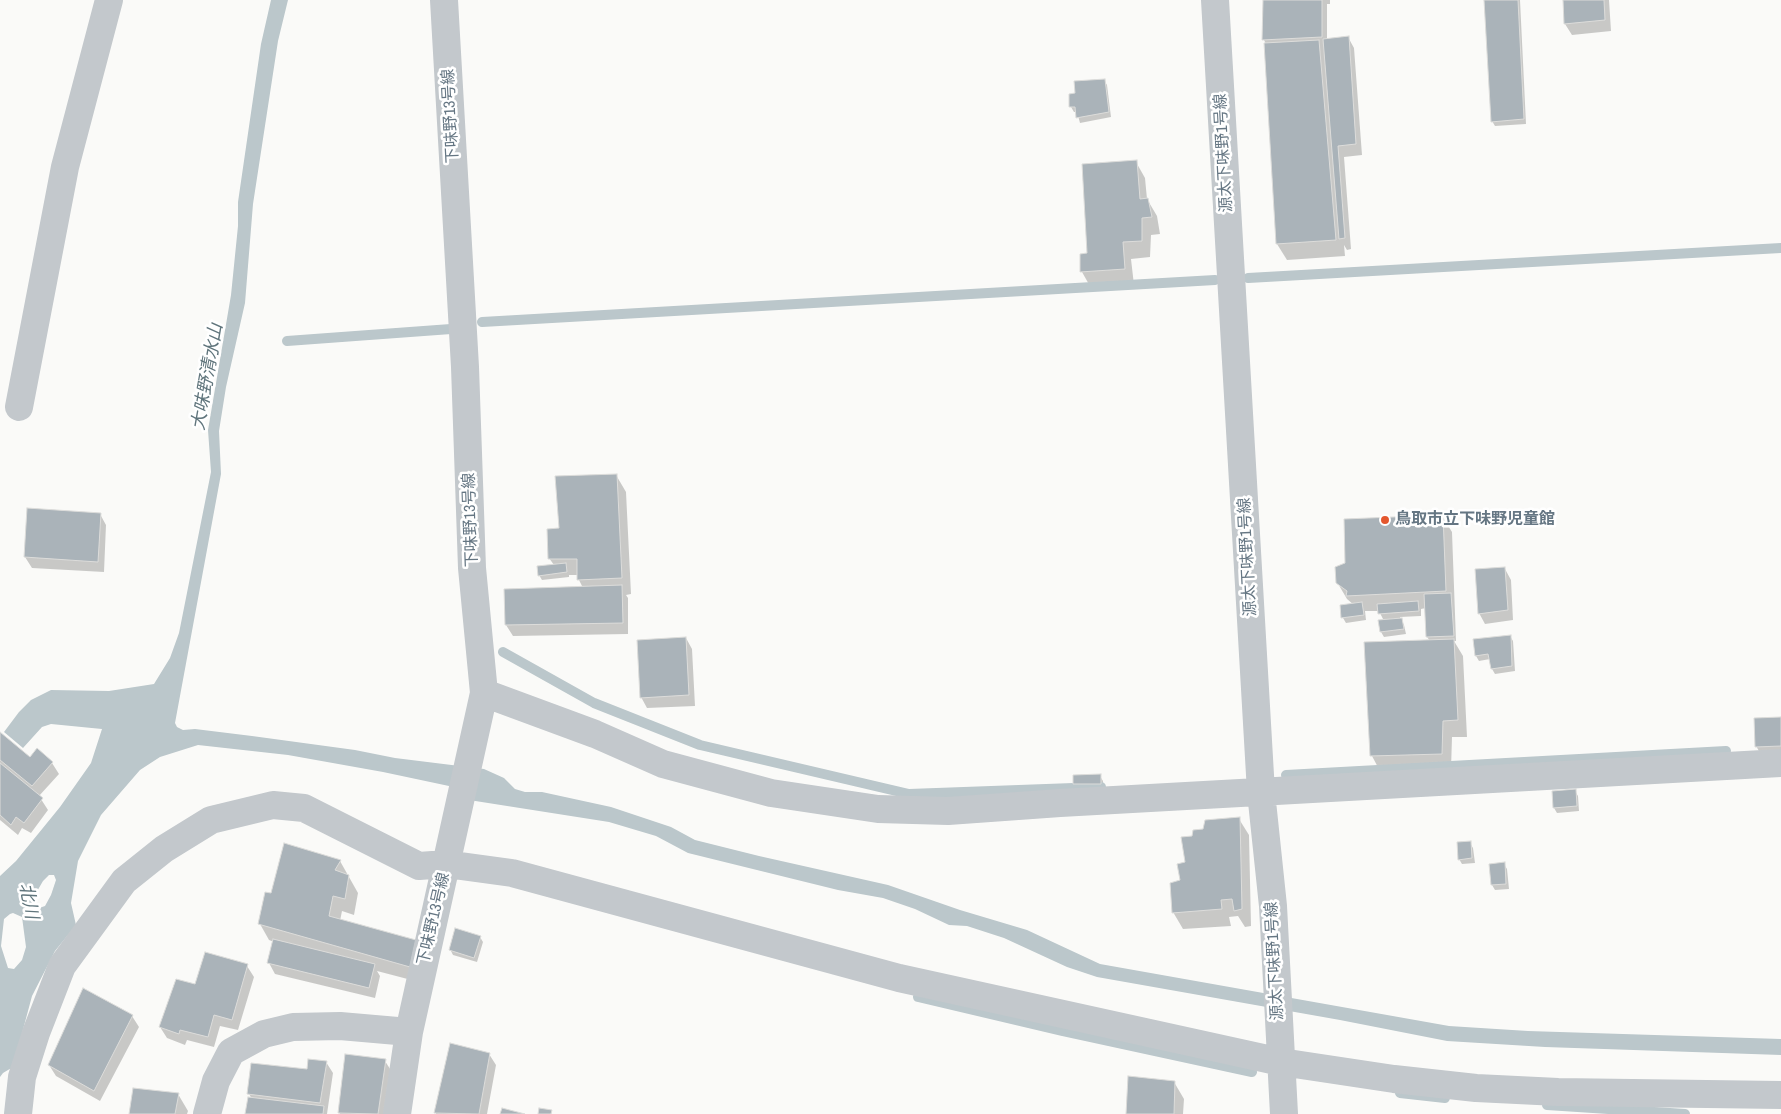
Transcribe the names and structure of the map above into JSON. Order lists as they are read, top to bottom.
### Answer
{
  "streets": {
    "street": ["下味野13号線", "源太下味野1号線"]
  },
  "water": ["大味野清水山", "北川"],
  "places": ["鳥取市立下味野児童館"]
}
